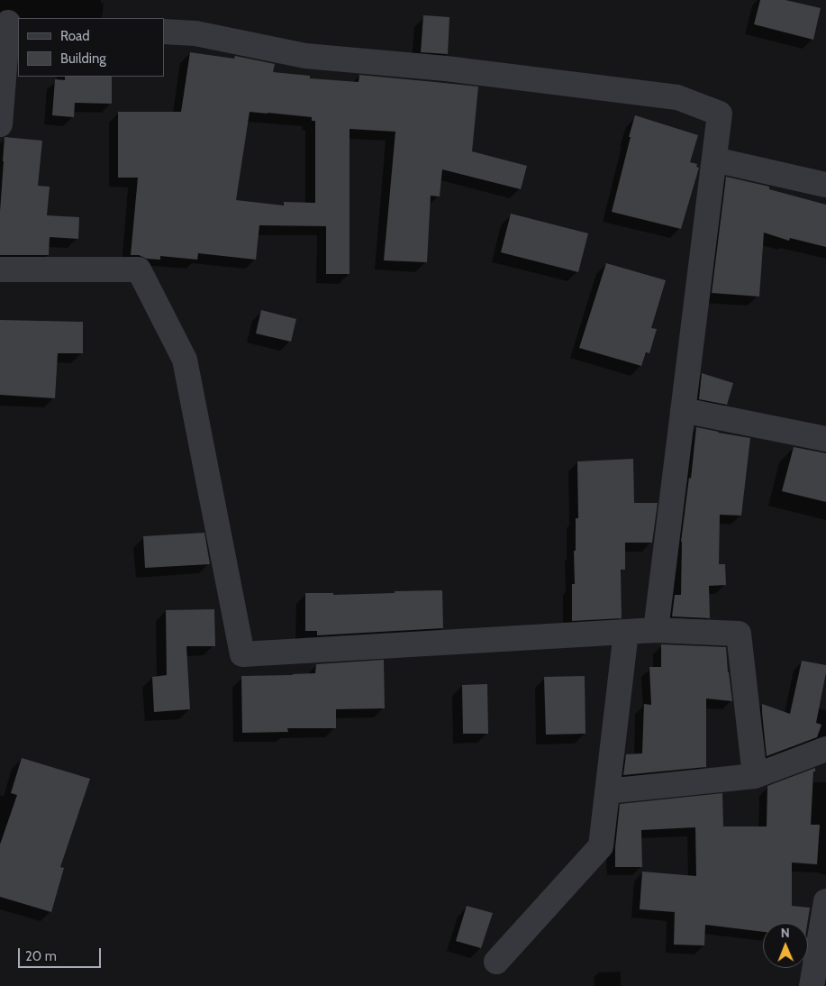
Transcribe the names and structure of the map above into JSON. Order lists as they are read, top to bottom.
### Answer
{
  "legend": ["Road", "Building"],
  "scale_bar": "20 m",
  "north": "top"
}
